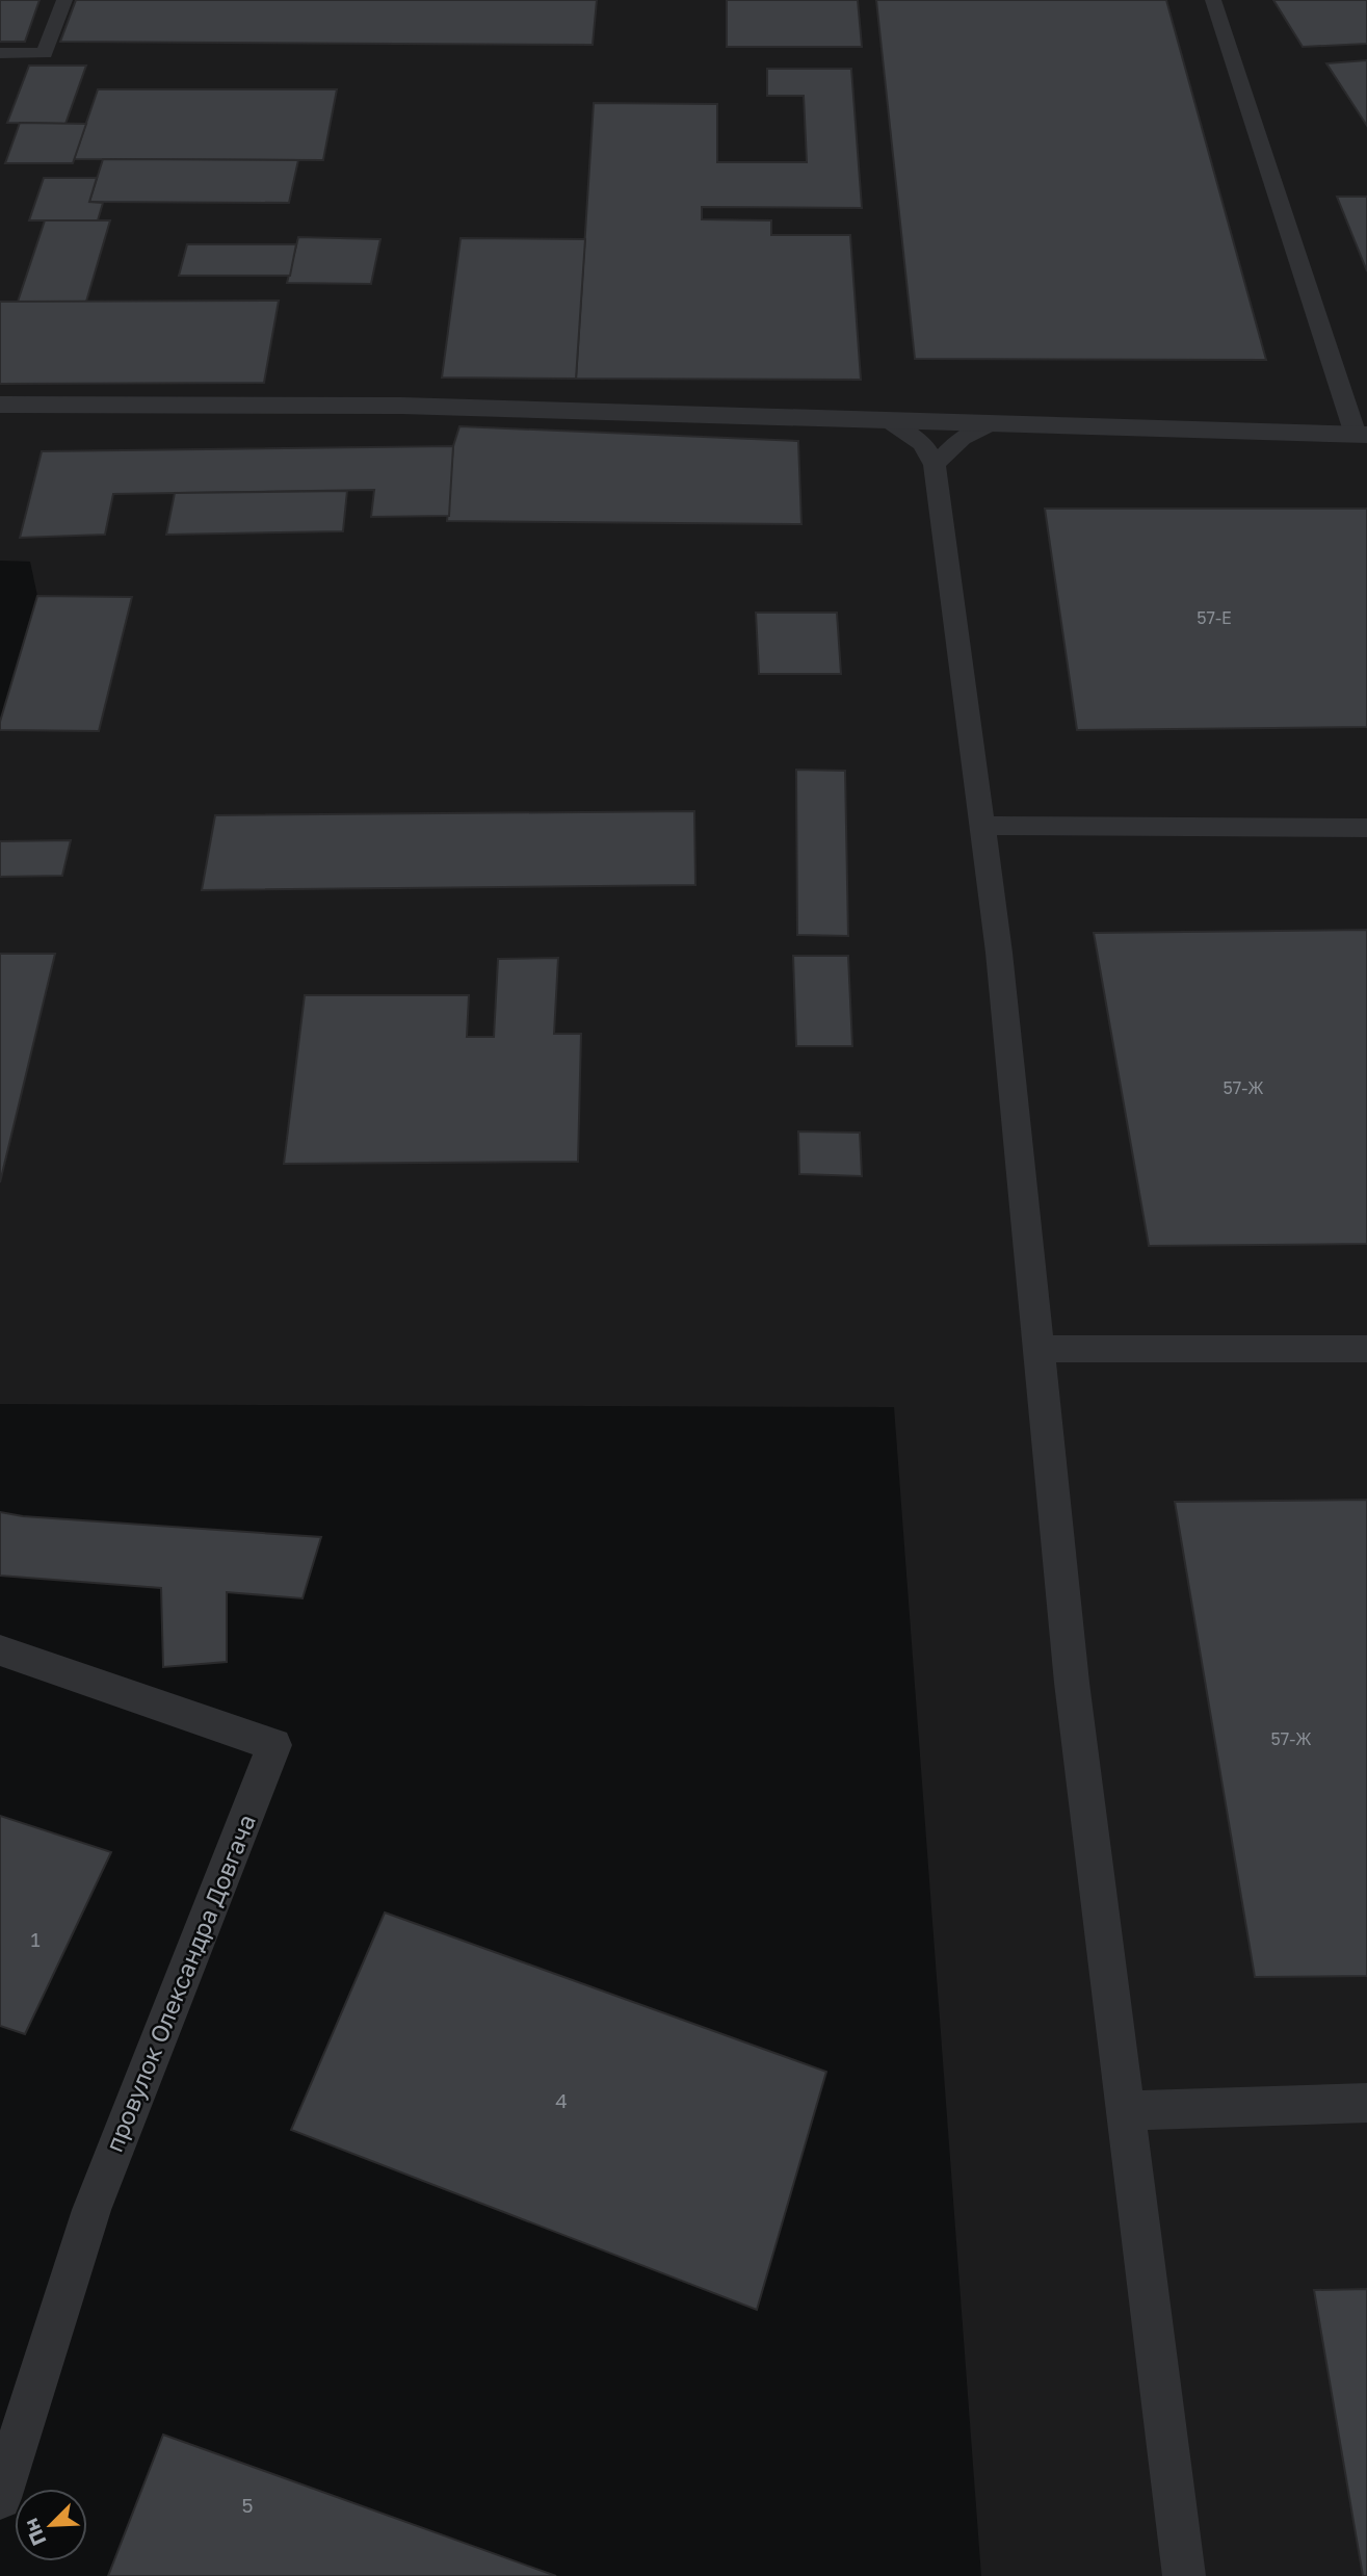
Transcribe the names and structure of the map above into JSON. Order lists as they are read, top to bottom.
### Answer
{
  "streets": {
    "lane": ["провулок Олександра Довгача"]
  },
  "house_numbers": [
    "57-Е",
    "57-Ж",
    "57-Ж",
    "1",
    "4",
    "5"
  ],
  "north": "bottom left"
}
